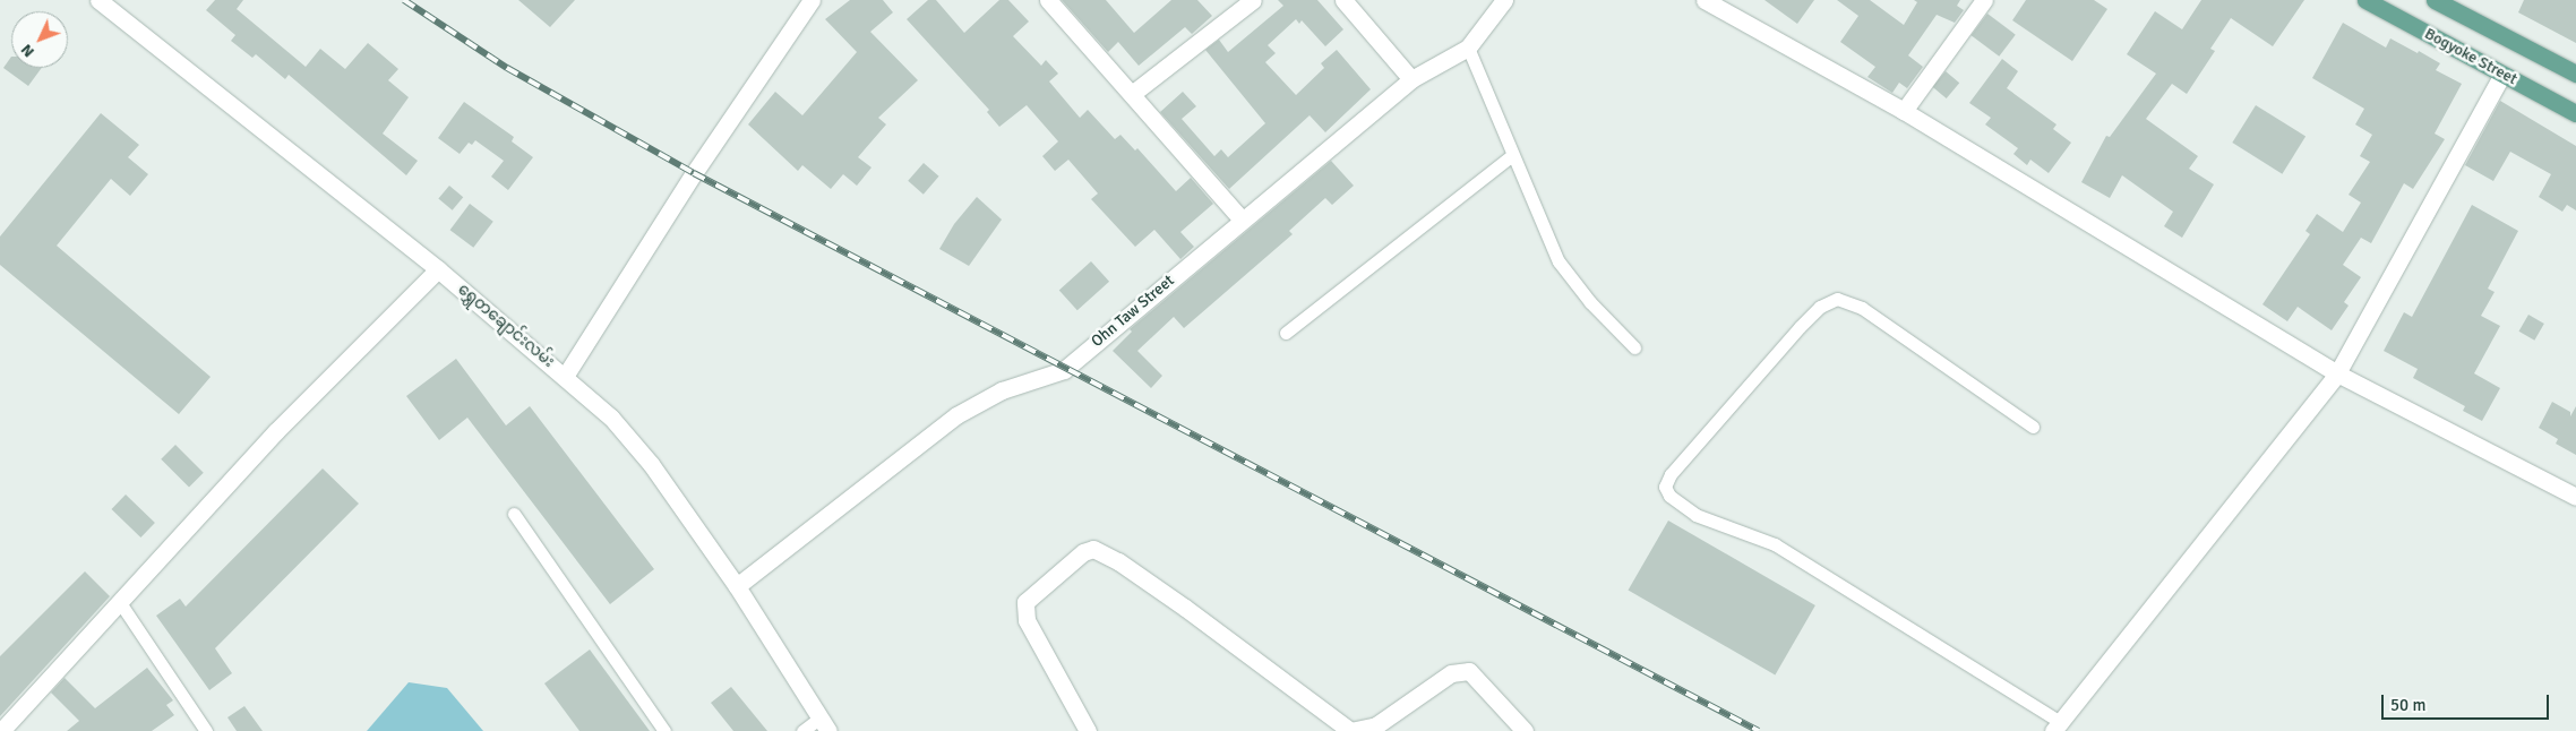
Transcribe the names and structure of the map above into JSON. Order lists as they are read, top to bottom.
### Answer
{
  "streets": {
    "main road": ["Bogyoke Street"],
    "street": ["Ohn Taw Street", "ရွှေတချောင်းလမ်း"]
  },
  "crossings": [
    ["Ohn Taw Street", "ရွှေတချောင်းလမ်း"]
  ],
  "scale_bar": "50 m",
  "north": "bottom left"
}
